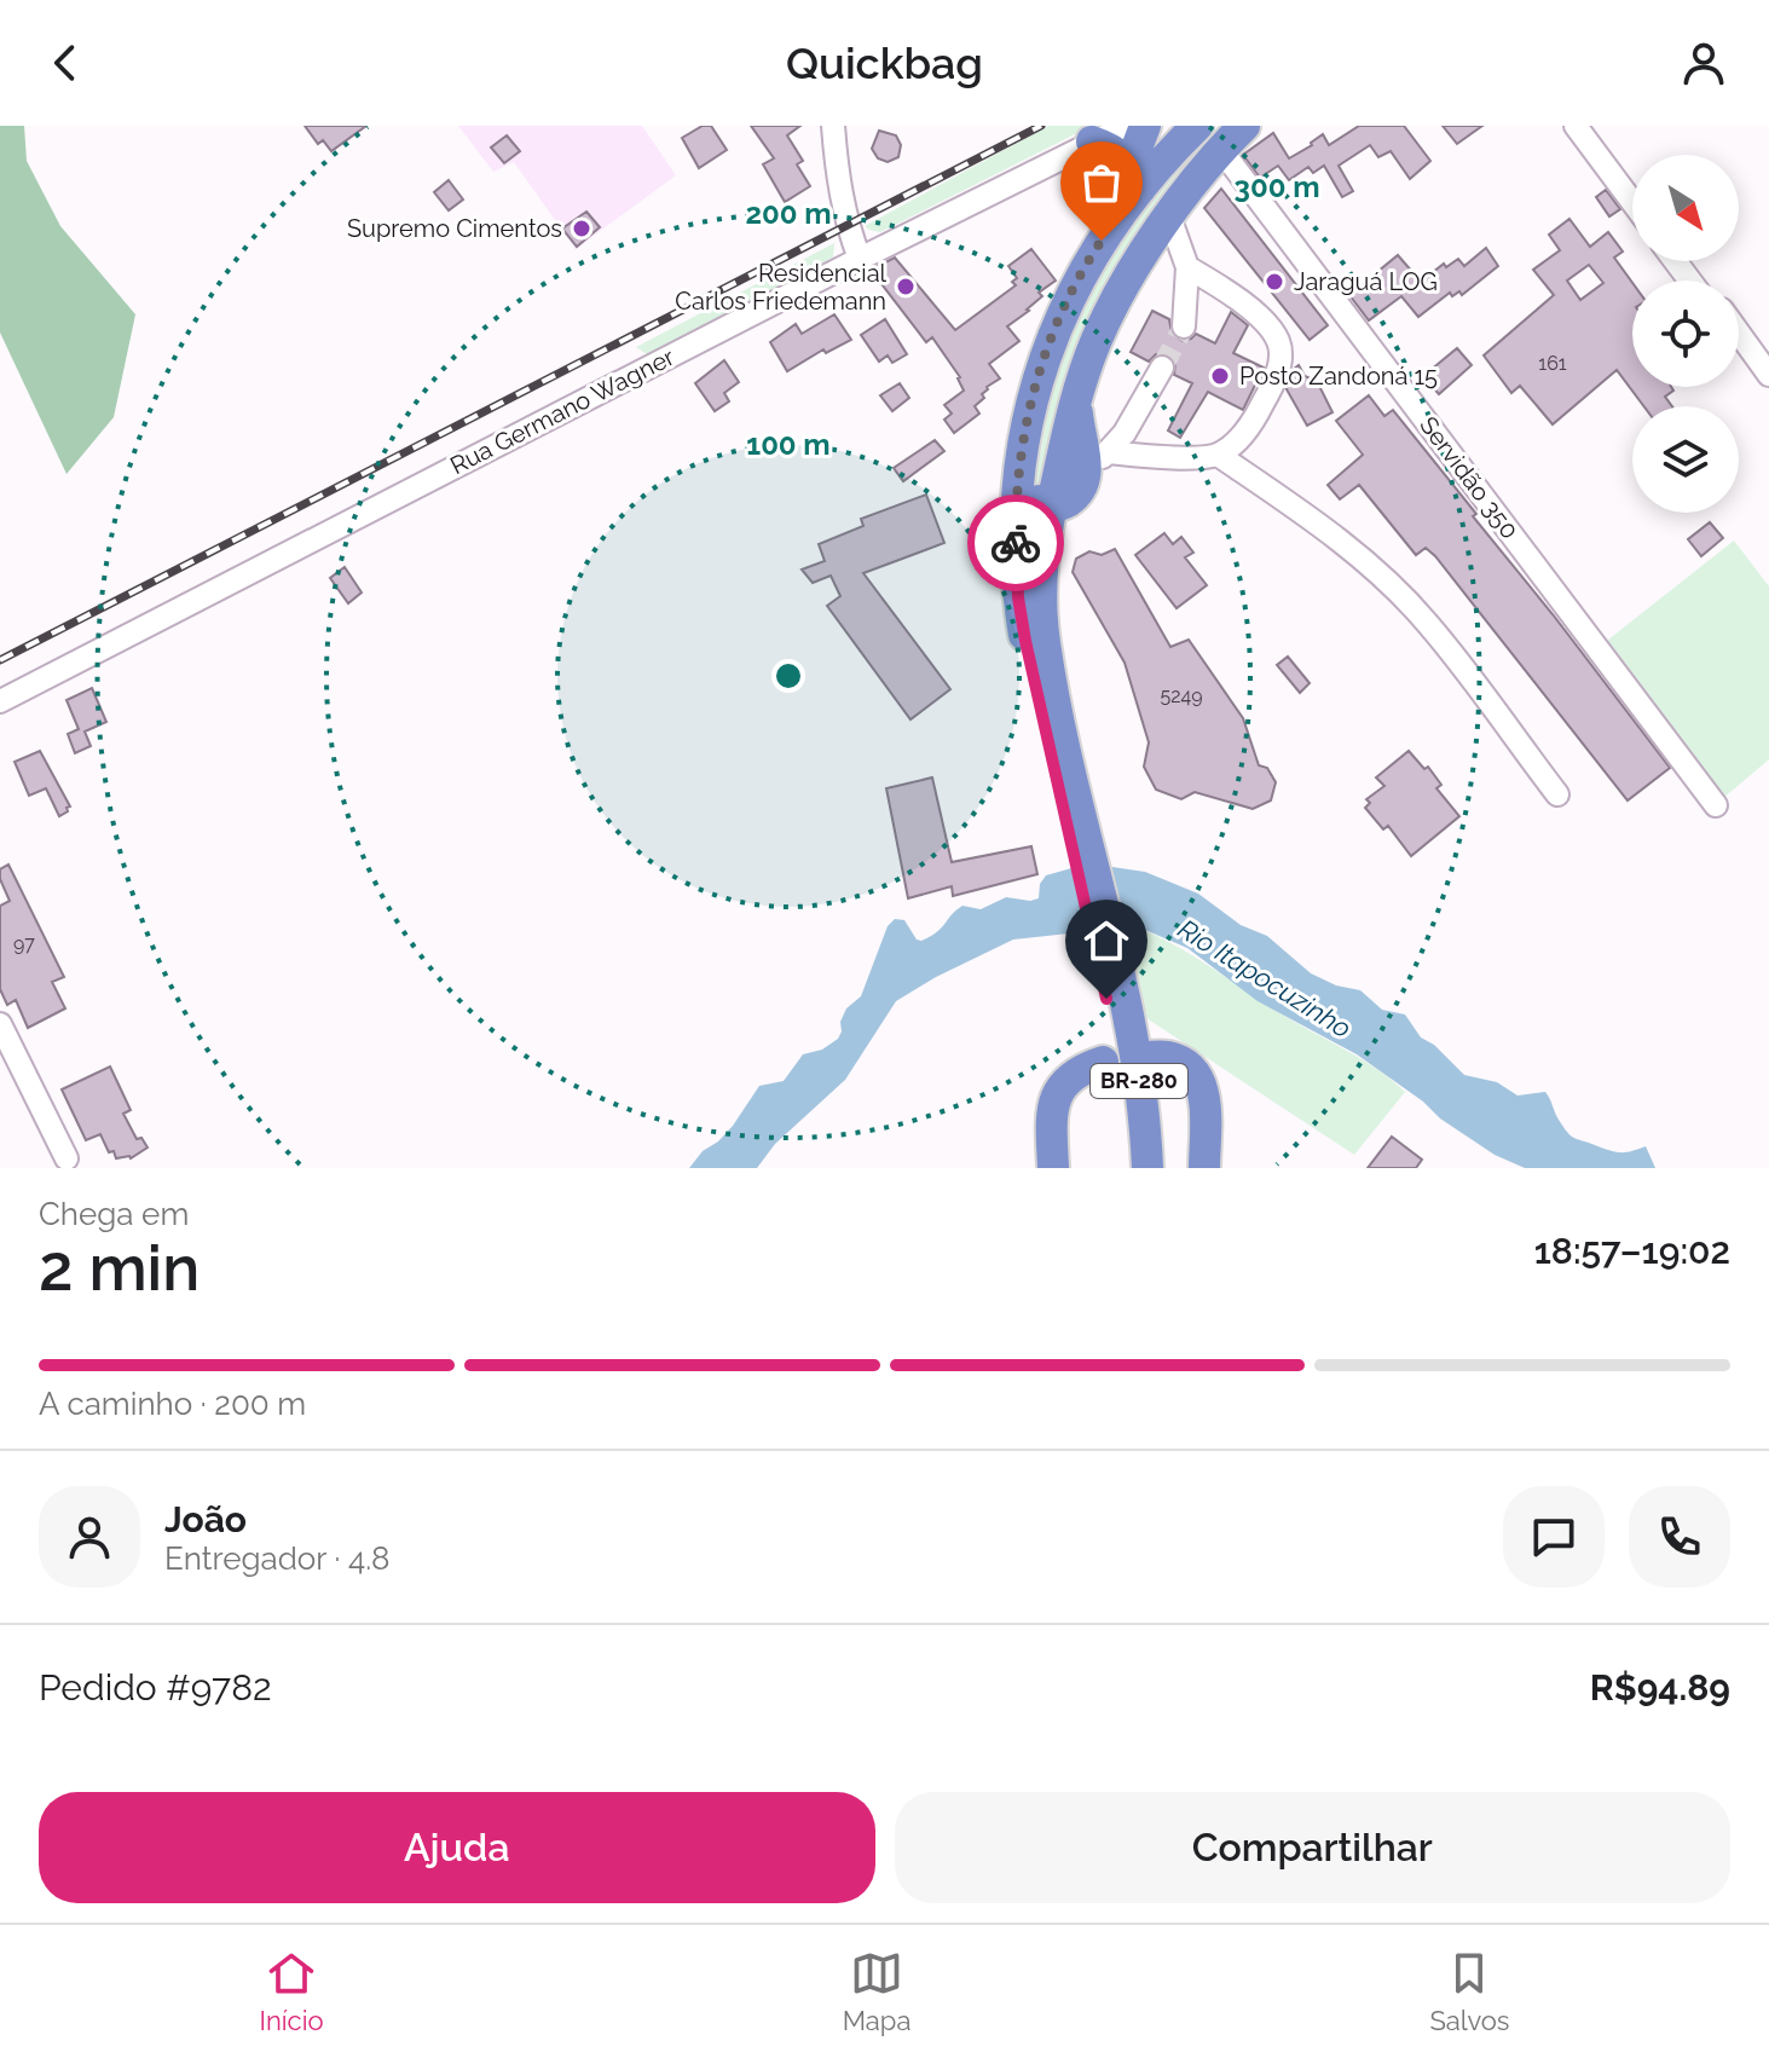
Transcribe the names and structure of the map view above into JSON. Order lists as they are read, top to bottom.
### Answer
{
  "streets": {
    "highway": ["BR-280"],
    "street": ["Rua Germano Wagner", "Servidão 350"]
  },
  "crossings": [
    ["Servidão 350", "BR-280"]
  ],
  "water": ["Rio Itapocuzinho"],
  "places": [
    "Supremo Cimentos",
    "Jaraguá LOG",
    "Residencial Carlos Friedemann",
    "Posto Zandoná 15"
  ],
  "house_numbers": ["161", "5249", "97"],
  "north": "bottom right",
  "page": {
    "header": "Quickbag",
    "heading": ["2 min", "Chega em", "18:57–19:02"],
    "panel": [
      "João",
      "Entregador · 4.8",
      "Pedido #9782",
      "R$94.89"
    ],
    "bar": "A caminho · 200 m",
    "buttons": ["Ajuda", "Compartilhar"],
    "tabs": ["Início", "Mapa", "Salvos"]
  },
  "rings": ["300 m", "200 m", "100 m"]
}
